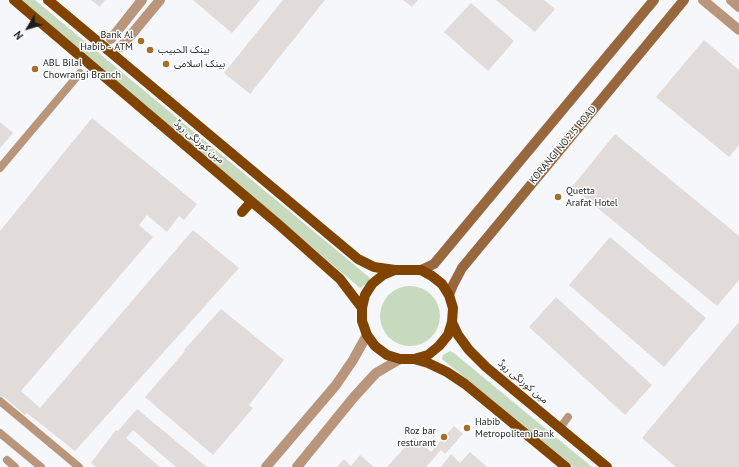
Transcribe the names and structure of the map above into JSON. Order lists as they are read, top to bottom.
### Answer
{
  "streets": {
    "main road": ["مین کورنگی روڈ", "KORANGI NO.2.5 ROAD"]
  },
  "crossings": [
    ["مین کورنگی روڈ", "KORANGI NO.2.5 ROAD"]
  ],
  "places": [
    "Bank Al Habib - ATM",
    "بينک الحبيب",
    "بینک اسلامی",
    "ABL Bilal Chowrangi Branch",
    "Quetta Arafat Hotel",
    "Habib Metropoliten Bank",
    "Roz bar resturant"
  ],
  "north": "bottom left"
}
